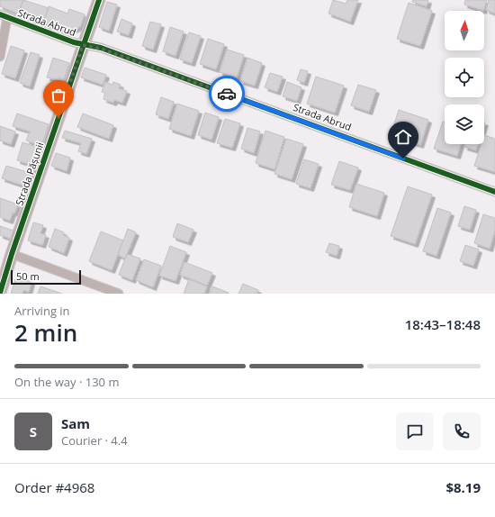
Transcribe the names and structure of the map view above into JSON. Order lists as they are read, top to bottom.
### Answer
{
  "streets": {
    "street": ["Strada Abrud", "Strada Pășunii"]
  },
  "crossings": [
    ["Strada Abrud", "Strada Pășunii"]
  ],
  "scale_bar": "50 m",
  "north": "top",
  "page": {
    "scale": "50 m",
    "heading": ["2 min", "Arriving in", "18:43–18:48"],
    "panel": [
      "Sam",
      "Courier · 4.4",
      "Order #4968",
      "$8.19"
    ],
    "bar": "On the way · 130 m",
    "round": "S"
  }
}
